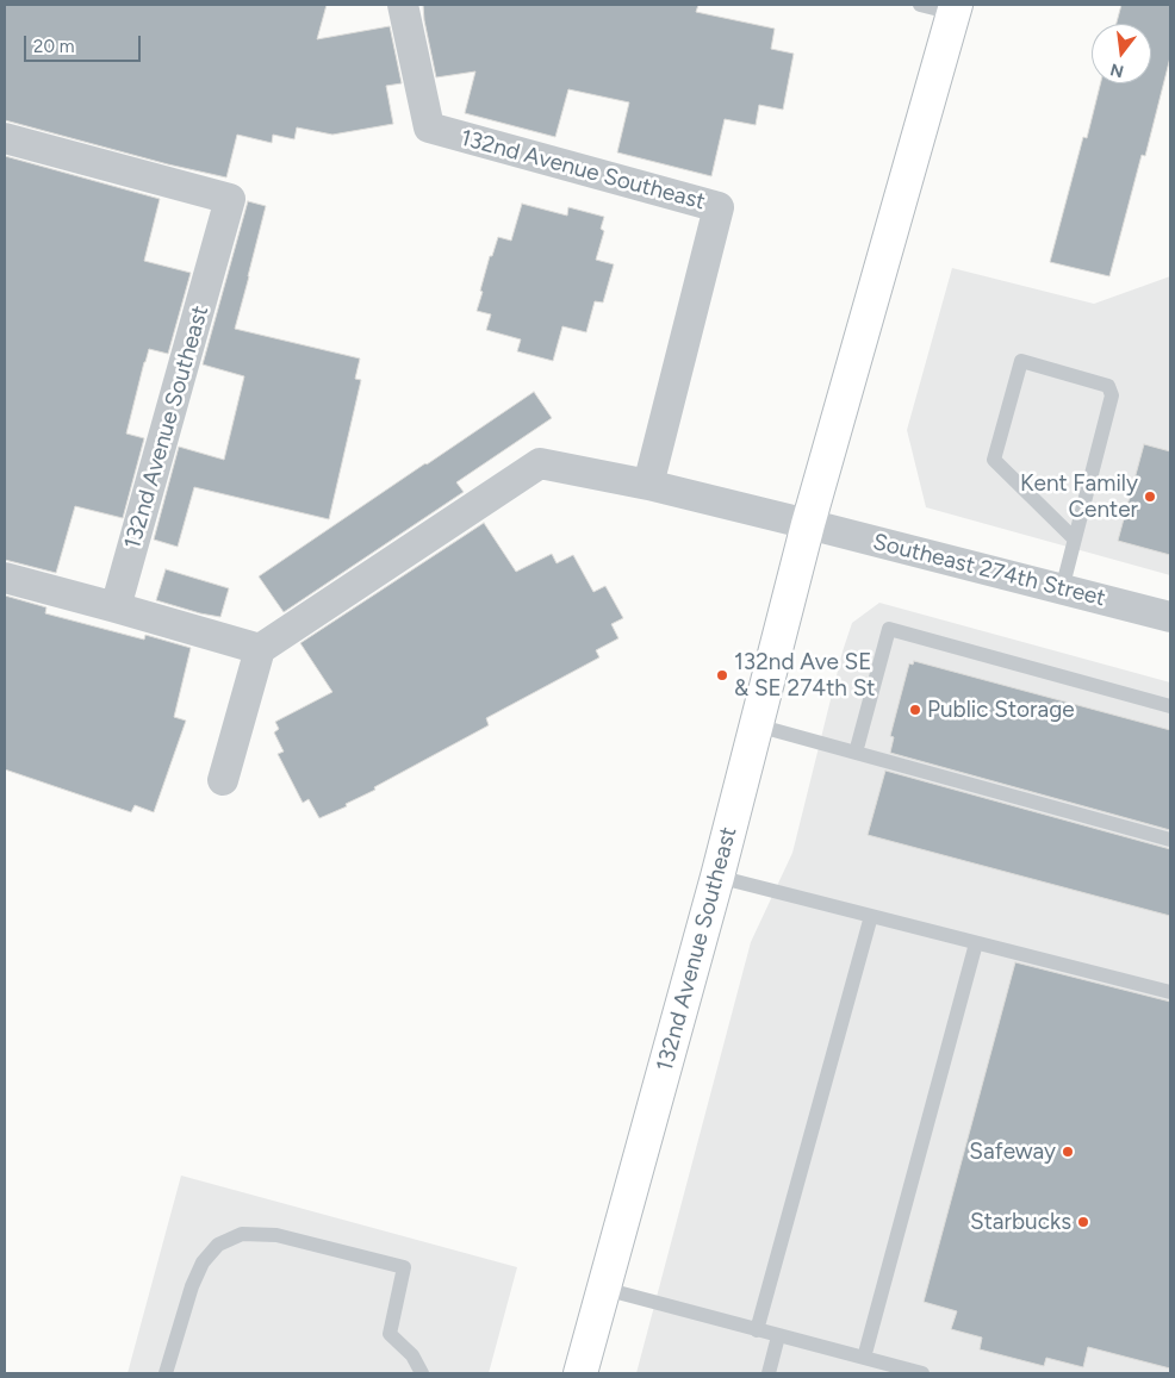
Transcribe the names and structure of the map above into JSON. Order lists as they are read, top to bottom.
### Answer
{
  "streets": {
    "main road": ["132nd Avenue Southeast"],
    "street": ["Southeast 274th Street"]
  },
  "crossings": [
    ["132nd Avenue Southeast", "Southeast 274th Street"]
  ],
  "places": [
    "Kent Family Center",
    "132nd Ave SE & SE 274th St",
    "Public Storage",
    "Safeway",
    "Starbucks"
  ],
  "scale_bar": "20 m",
  "north": "bottom"
}
